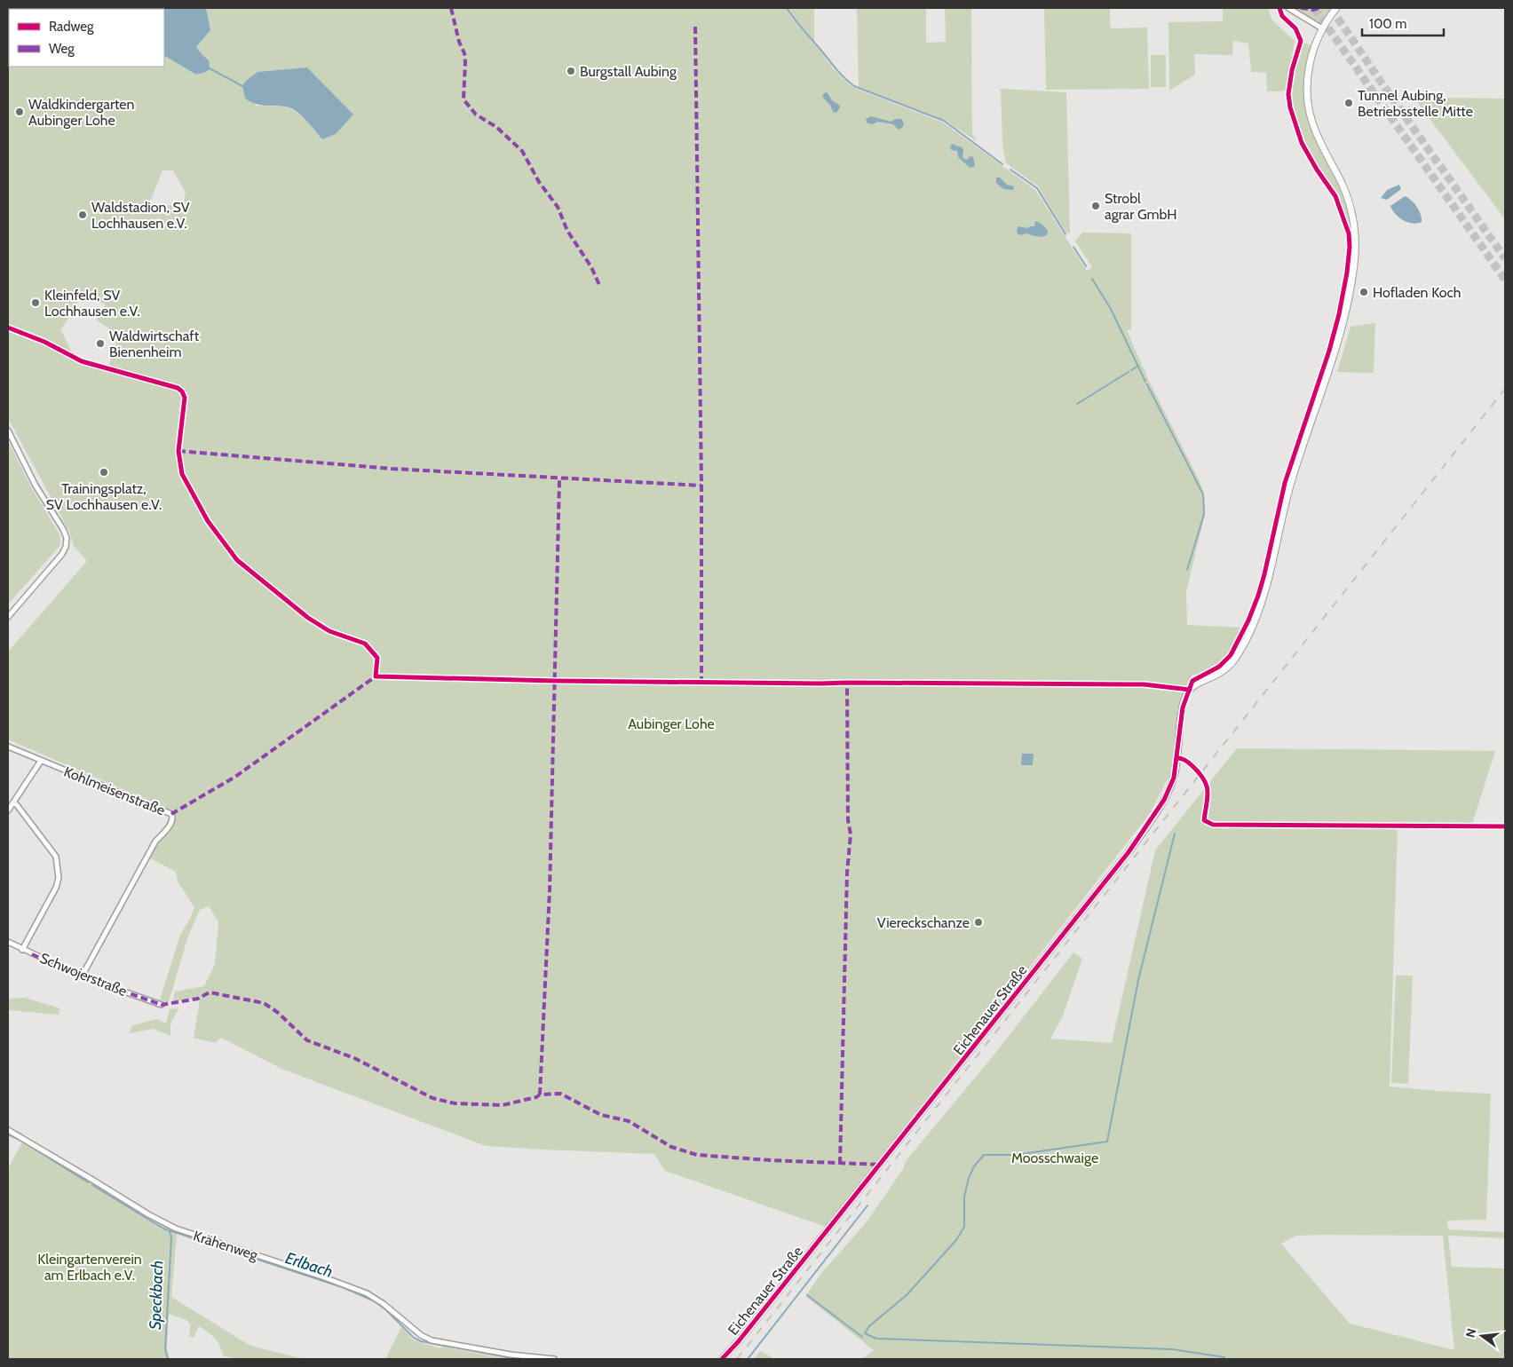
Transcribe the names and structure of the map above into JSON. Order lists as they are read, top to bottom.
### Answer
{
  "streets": {
    "street": [
      "Kohlmeisenstraße",
      "Schwojerstraße",
      "Eichenauer Straße",
      "Krähenweg"
    ]
  },
  "crossings": [
    ["Kohlmeisenstraße", "Schwojerstraße"]
  ],
  "water": ["Erlbach", "Speckbach"],
  "parks": ["Aubinger Lohe", "Moosschwaige", "Kleingartenverein am Erlbach e.V."],
  "places": [
    "Burgstall Aubing",
    "Tunnel Aubing, Betriebsstelle Mitte",
    "Waldkindergarten Aubinger Lohe",
    "Strobl agrar GmbH",
    "Waldstadion, SV Lochhausen e.V.",
    "Hofladen Koch",
    "Kleinfeld, SV Lochhausen e.V.",
    "Waldwirtschaft Bienenheim",
    "Trainingsplatz, SV Lochhausen e.V.",
    "Viereckschanze"
  ],
  "legend": ["Radweg", "Weg"],
  "scale_bar": "100 m",
  "north": "left"
}
